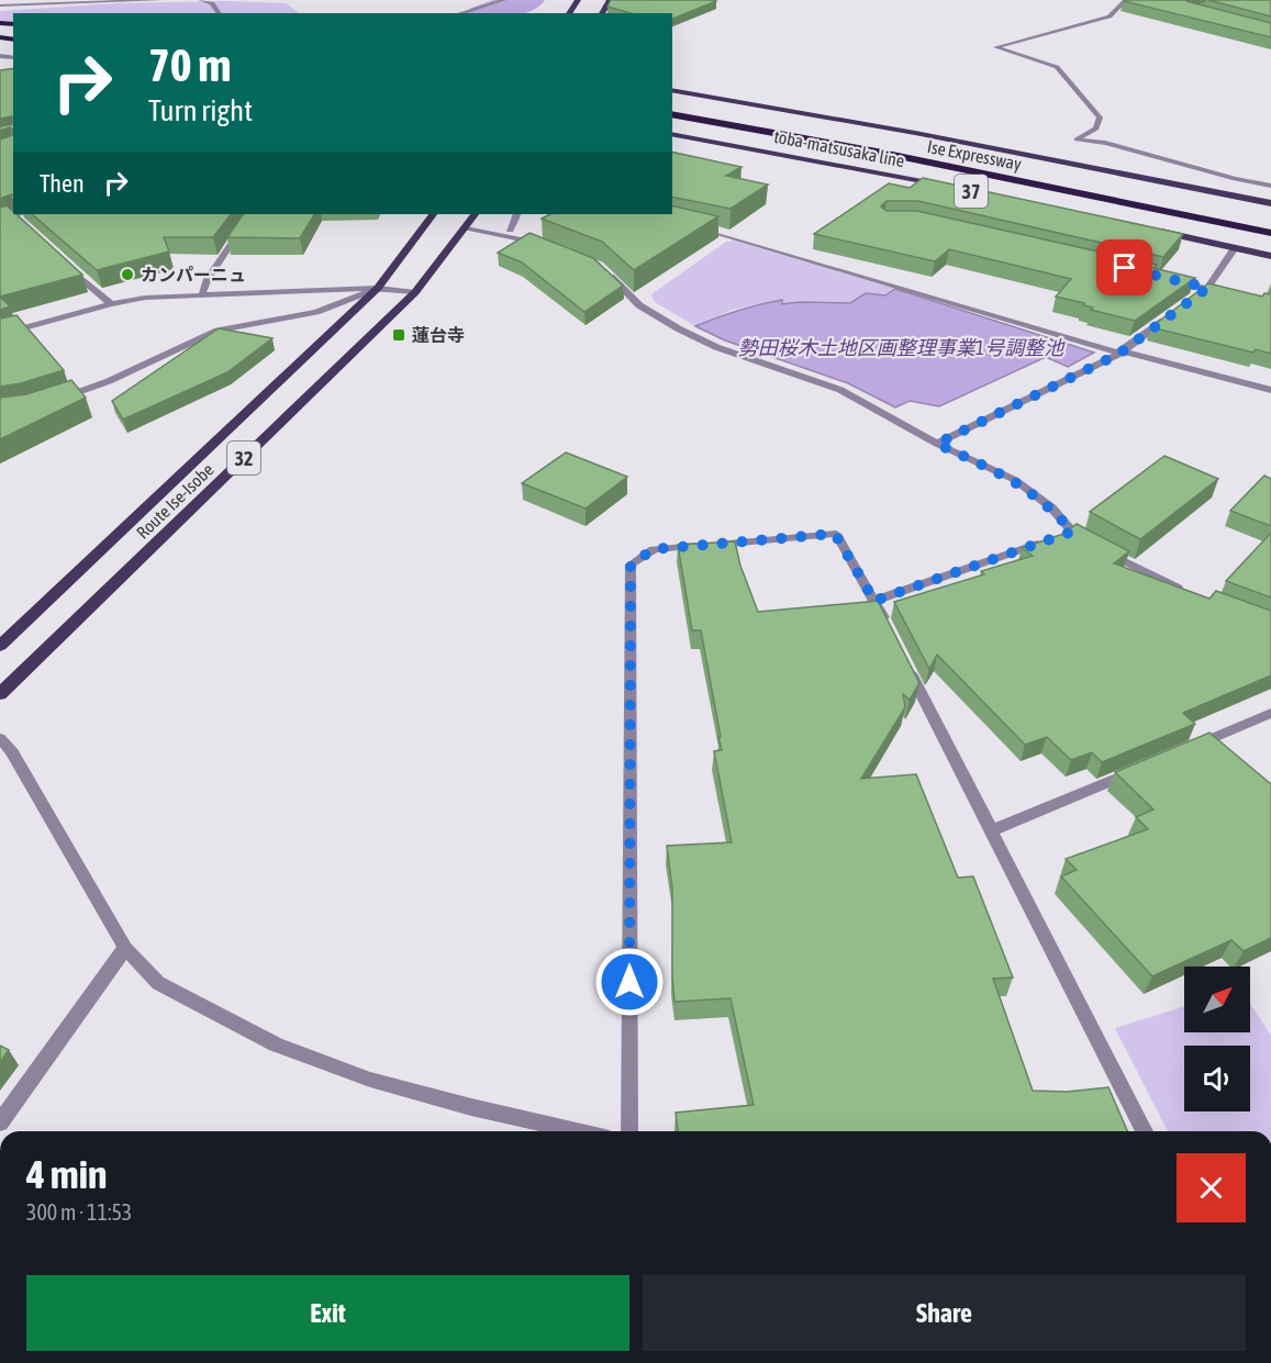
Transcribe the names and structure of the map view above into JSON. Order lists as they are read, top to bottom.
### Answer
{
  "streets": {
    "highway": ["Ise Expressway"],
    "main road": [
      "toba-matsusaka line",
      "37",
      "32",
      "Route Ise-Isobe"
    ]
  },
  "water": ["勢田桜木土地区画整理事業1号調整池"],
  "places": {
    "other": ["カンパーニュ"],
    "transit": ["蓮台寺"]
  },
  "north": "top right",
  "page": {
    "turn": ["70 m", "Turn right"],
    "then": "Then",
    "heading": ["4 min", "300 m · 11:53"],
    "buttons": ["Exit", "Share"]
  }
}
